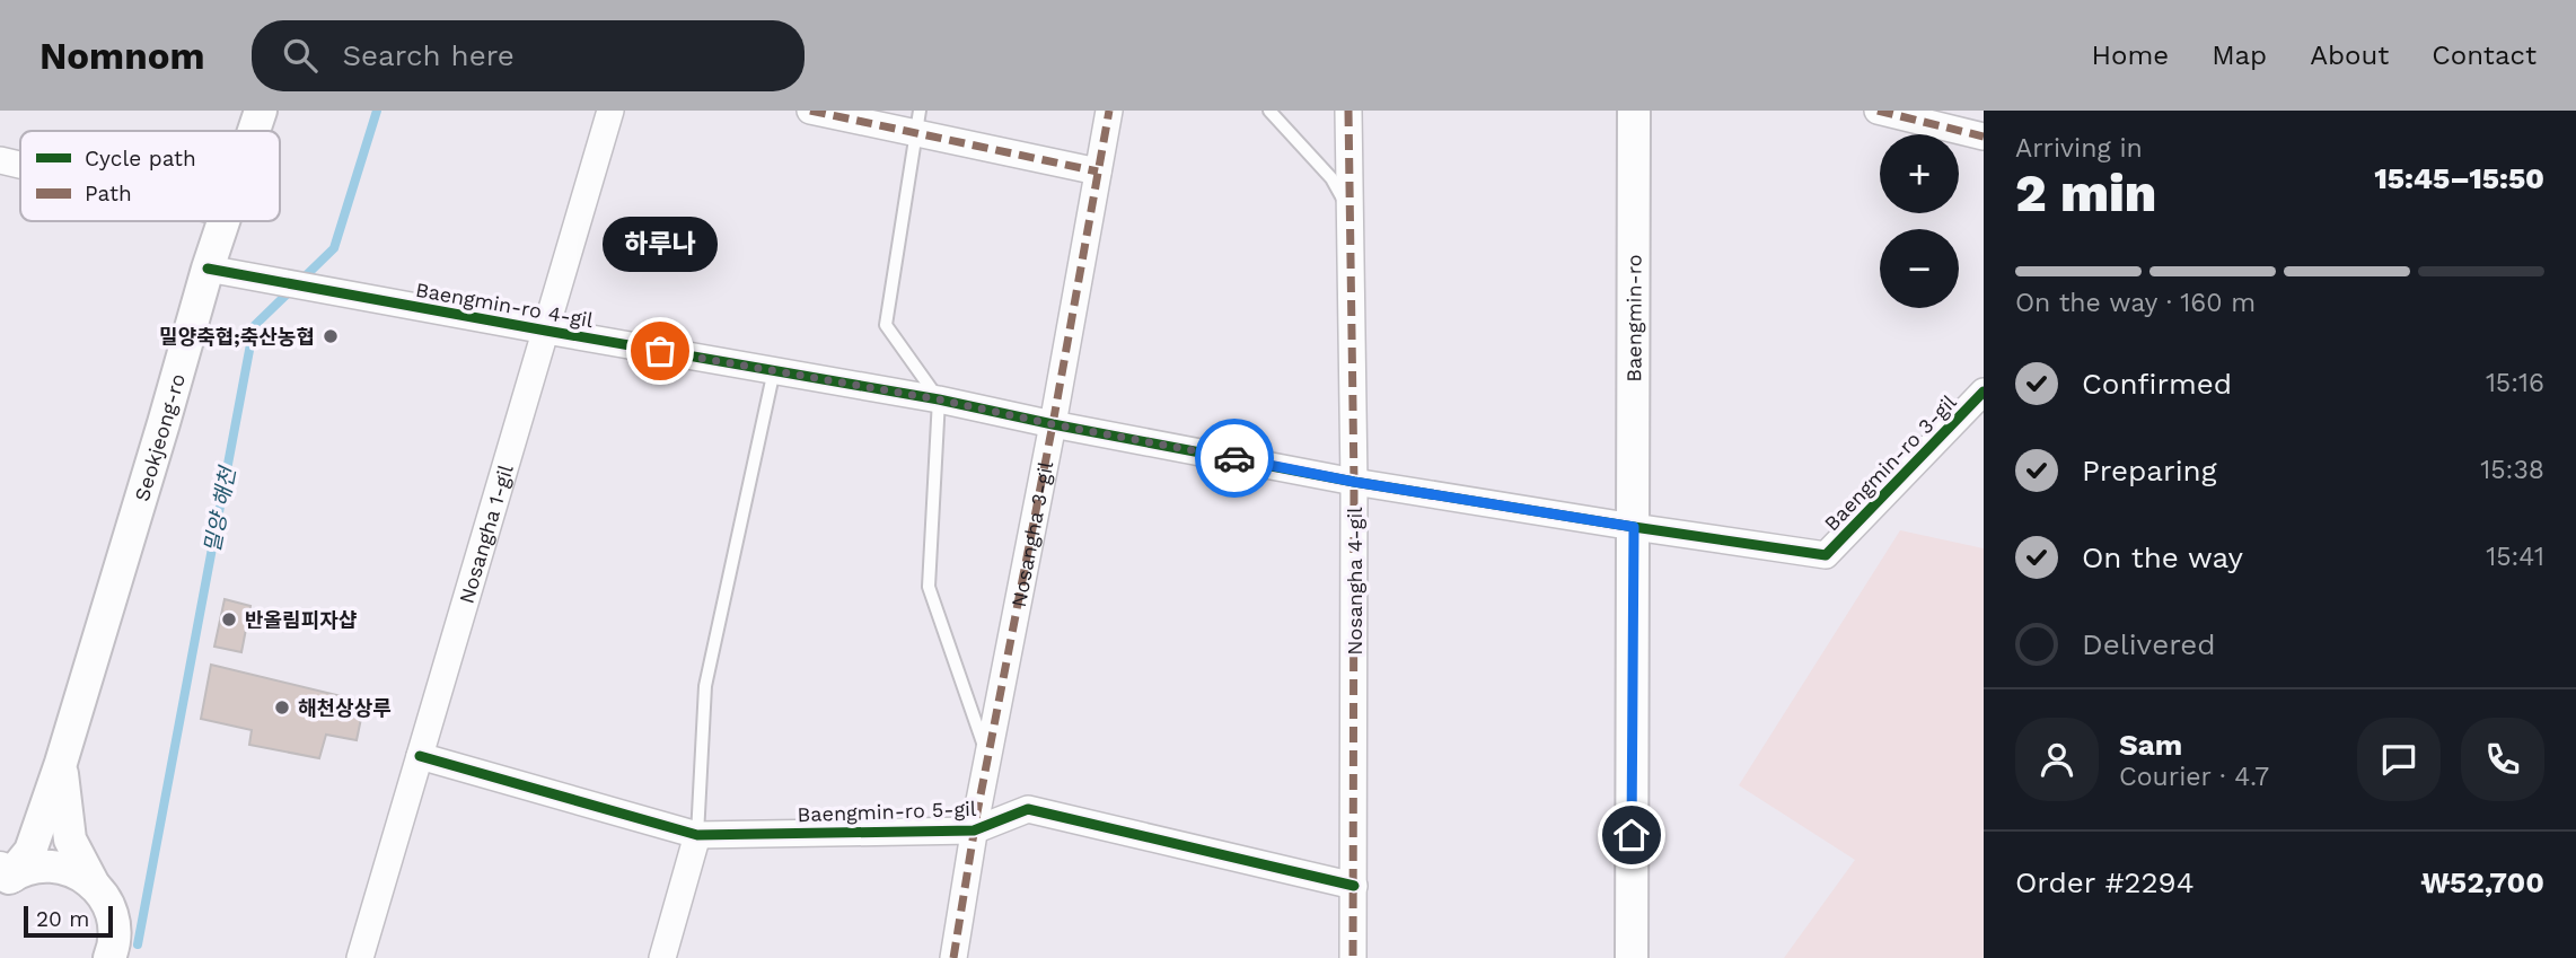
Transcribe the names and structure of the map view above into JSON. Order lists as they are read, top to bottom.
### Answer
{
  "streets": {
    "street": [
      "Baengmin-ro 4-gil",
      "Baengmin-ro",
      "Seokjeong-ro",
      "Baengmin-ro 3-gil",
      "Nosangha 3-gil",
      "Nosangha 1-gil",
      "Nosangha 4-gil",
      "Baengmin-ro 5-gil"
    ]
  },
  "crossings": [
    ["Baengmin-ro 4-gil", "Baengmin-ro"],
    ["Baengmin-ro 4-gil", "Seokjeong-ro"],
    ["Baengmin-ro 4-gil", "Baengmin-ro 3-gil"],
    ["Baengmin-ro 4-gil", "Nosangha 3-gil"],
    ["Baengmin-ro 4-gil", "Nosangha 1-gil"],
    ["Baengmin-ro 4-gil", "Nosangha 4-gil"],
    ["Baengmin-ro", "Baengmin-ro 3-gil"],
    ["Nosangha 3-gil", "Baengmin-ro 5-gil"],
    ["Nosangha 1-gil", "Baengmin-ro 5-gil"],
    ["Nosangha 4-gil", "Baengmin-ro 5-gil"]
  ],
  "water": ["밀양 해천"],
  "places": [
    "밀양축협;축산농협",
    "하루나",
    "반올림피자샵",
    "해천상상루"
  ],
  "legend": ["Cycle path", "Path"],
  "scale_bar": "20 m",
  "page": {
    "header": "Nomnom",
    "search": "Search here",
    "nav": [
      "Home",
      "Map",
      "About",
      "Contact"
    ],
    "heading": ["2 min", "Arriving in", "15:45–15:50"],
    "panel": [
      "Sam",
      "Courier · 4.7",
      "Order #2294",
      "₩52,700"
    ],
    "map_buttons": ["+", "−"],
    "bubble": "하루나",
    "bar": "On the way · 160 m",
    "list": [
      ["Confirmed", "15:16"],
      ["Preparing", "15:38"],
      ["On the way", "15:41"],
      "Delivered"
    ],
    "scale": "20 m"
  }
}
